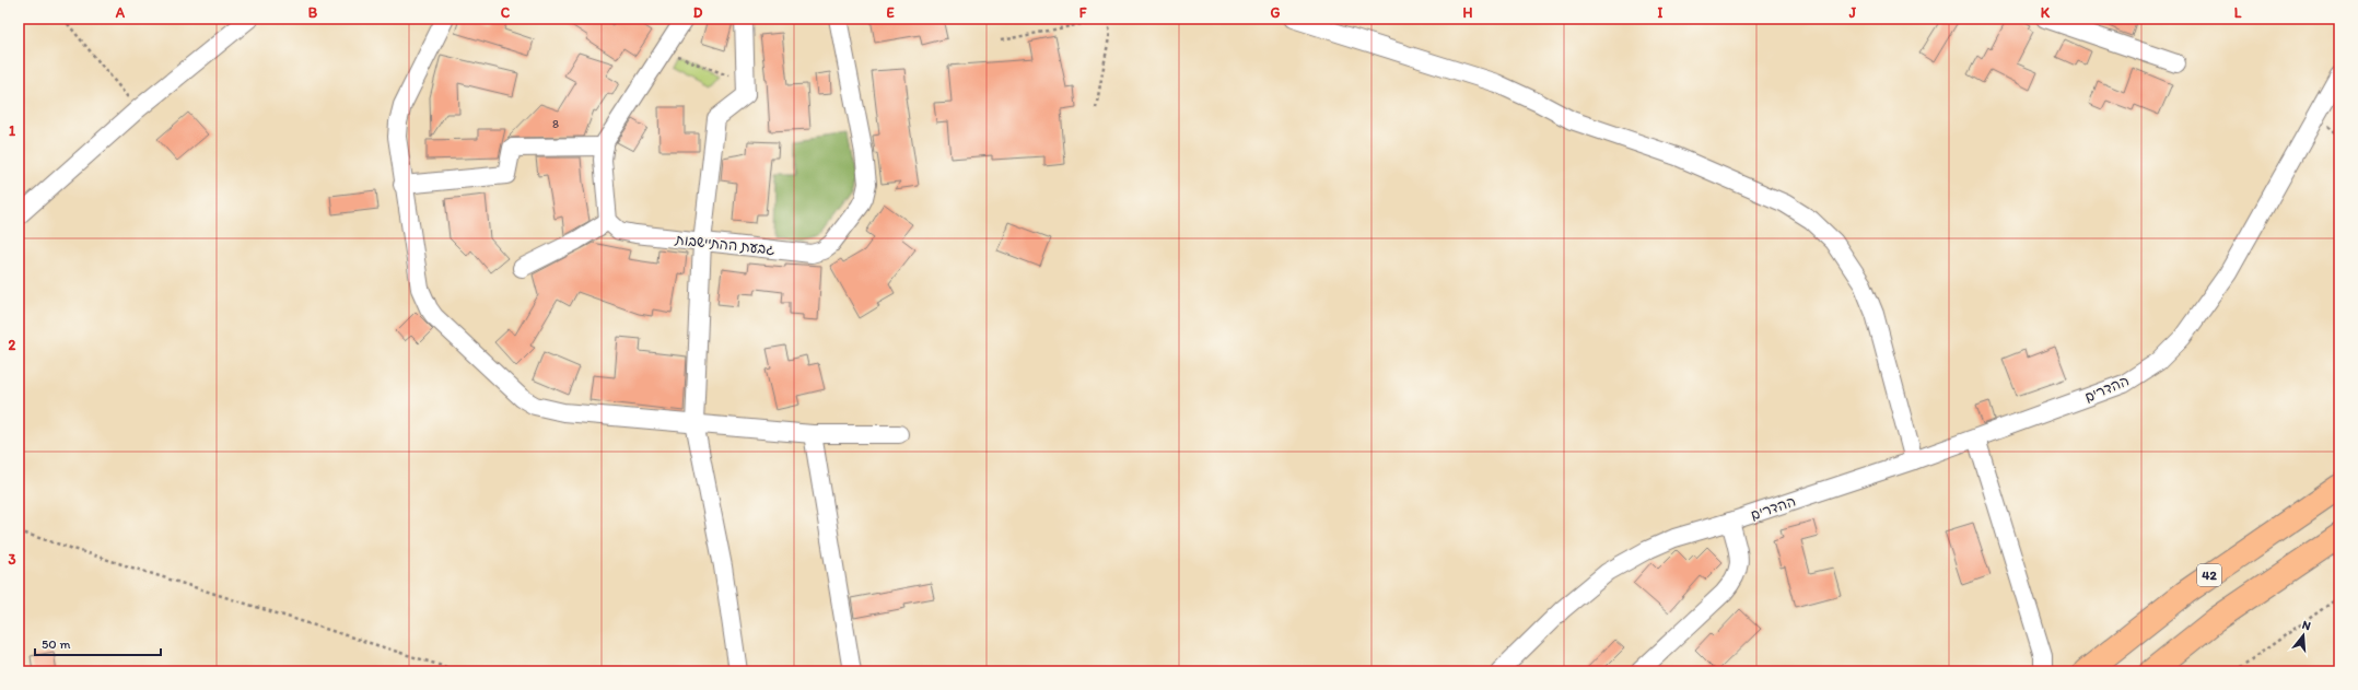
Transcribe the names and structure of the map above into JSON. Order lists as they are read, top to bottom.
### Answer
{
  "streets": {
    "highway": ["42"],
    "street": ["גבעת ההתיישבות", "ההדרים"]
  },
  "house_numbers": ["8"],
  "scale_bar": "50 m",
  "north": "top",
  "grid": {
    "columns": [
      "A",
      "B",
      "C",
      "D",
      "E",
      "F",
      "G",
      "H",
      "I",
      "J",
      "K",
      "L"
    ],
    "rows": ["1", "2", "3"]
  }
}
